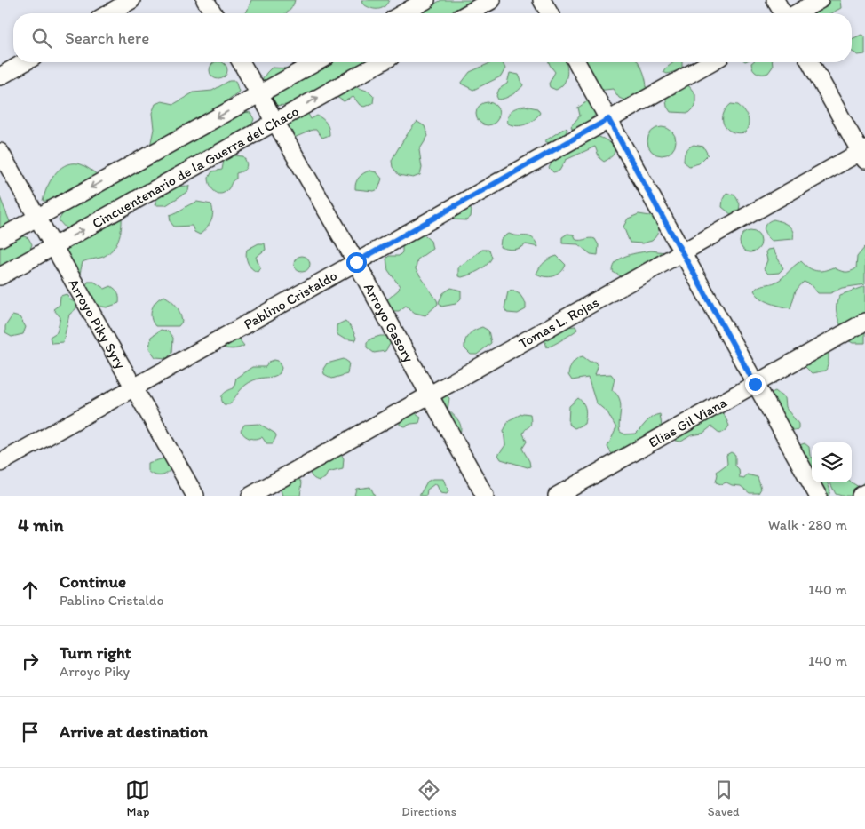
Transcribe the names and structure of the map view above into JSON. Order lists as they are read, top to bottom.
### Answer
{
  "streets": {
    "street": [
      "Cincuentenario de la Guerra del Chaco",
      "Pablino Cristaldo",
      "Arroyo Gasory",
      "Tomas L. Rojas",
      "Arroyo Piky Syry",
      "Elias Gil Viana"
    ]
  },
  "crossings": [
    ["Cincuentenario de la Guerra del Chaco", "Arroyo Gasory"],
    ["Cincuentenario de la Guerra del Chaco", "Arroyo Piky Syry"],
    ["Pablino Cristaldo", "Arroyo Gasory"],
    ["Pablino Cristaldo", "Arroyo Piky Syry"],
    ["Arroyo Gasory", "Tomas L. Rojas"]
  ],
  "page": {
    "search": "Search here",
    "heading": ["4 min", "Walk · 280 m"],
    "list": [
      ["Continue", "Pablino Cristaldo", "140 m"],
      ["Turn right", "Arroyo Piky", "140 m"],
      "Arrive at destination"
    ],
    "nav": ["Map", "Directions", "Saved"]
  }
}
